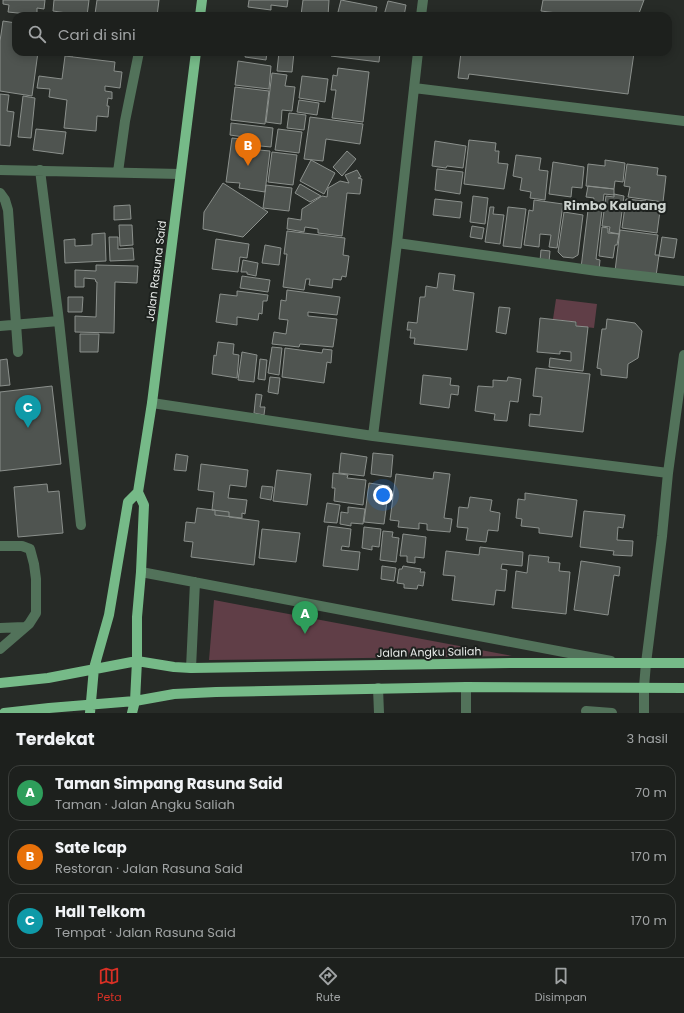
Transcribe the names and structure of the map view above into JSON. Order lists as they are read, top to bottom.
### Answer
{
  "streets": {
    "main road": ["Jalan Rasuna Said", "Jalan Angku Saliah"]
  },
  "districts": ["Rimbo Kaluang"],
  "page": {
    "search": "Cari di sini",
    "pins": ["B", "C", "A"],
    "heading": ["Terdekat", "3 hasil"],
    "list": [
      {
        "mark": "A",
        "name": "Taman Simpang Rasuna Said",
        "note": "Taman · Jalan Angku Saliah",
        "value": "70 m"
      },
      {
        "mark": "B",
        "name": "Sate Icap",
        "note": "Restoran · Jalan Rasuna Said",
        "value": "170 m"
      },
      {
        "mark": "C",
        "name": "Hall Telkom",
        "note": "Tempat · Jalan Rasuna Said",
        "value": "170 m"
      }
    ],
    "nav": ["Peta", "Rute", "Disimpan"]
  }
}
